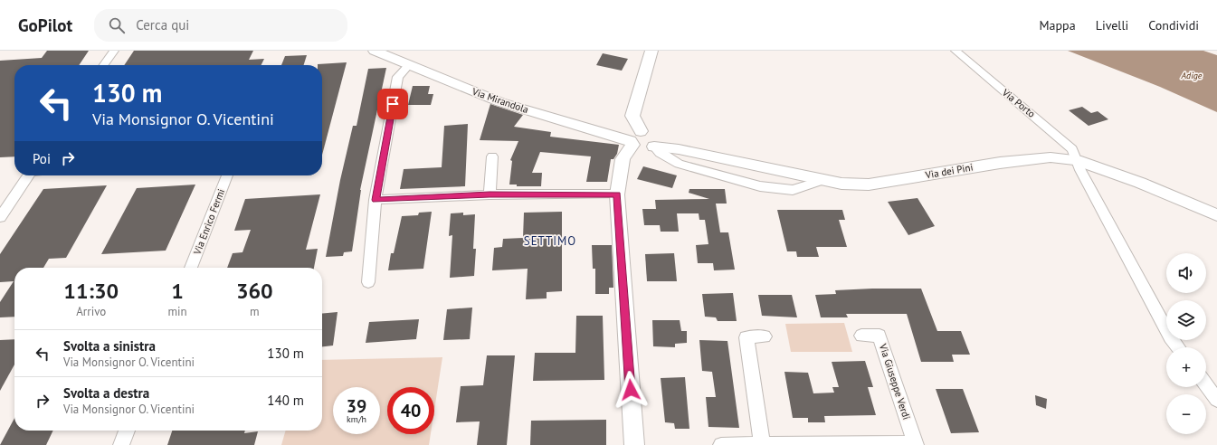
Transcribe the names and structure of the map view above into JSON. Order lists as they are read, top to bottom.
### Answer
{
  "streets": {
    "street": [
      "Via Mirandola",
      "Via Porto",
      "Via dei Pini",
      "Via Enrico Fermi",
      "Via Giuseppe Verdi"
    ]
  },
  "crossings": [
    ["Via Mirandola", "Via dei Pini"],
    ["Via Porto", "Via dei Pini"]
  ],
  "districts": ["SETTIMO"],
  "water": ["Adige"],
  "page": {
    "header": "GoPilot",
    "search": "Cerca qui",
    "nav": ["Mappa", "Livelli", "Condividi"],
    "turn": ["130 m", "Via Monsignor O. Vicentini"],
    "then": "Poi",
    "map_buttons": ["+", "−"],
    "eta": [
      "11:30",
      "Arrivo",
      "1",
      "min",
      "360",
      "m"
    ],
    "list": [
      {
        "name": "Svolta a sinistra",
        "note": "Via Monsignor O. Vicentini",
        "value": "130 m"
      },
      {
        "name": "Svolta a destra",
        "note": "Via Monsignor O. Vicentini",
        "value": "140 m"
      }
    ],
    "speed": "39 km/h",
    "limit": "40"
  }
}
